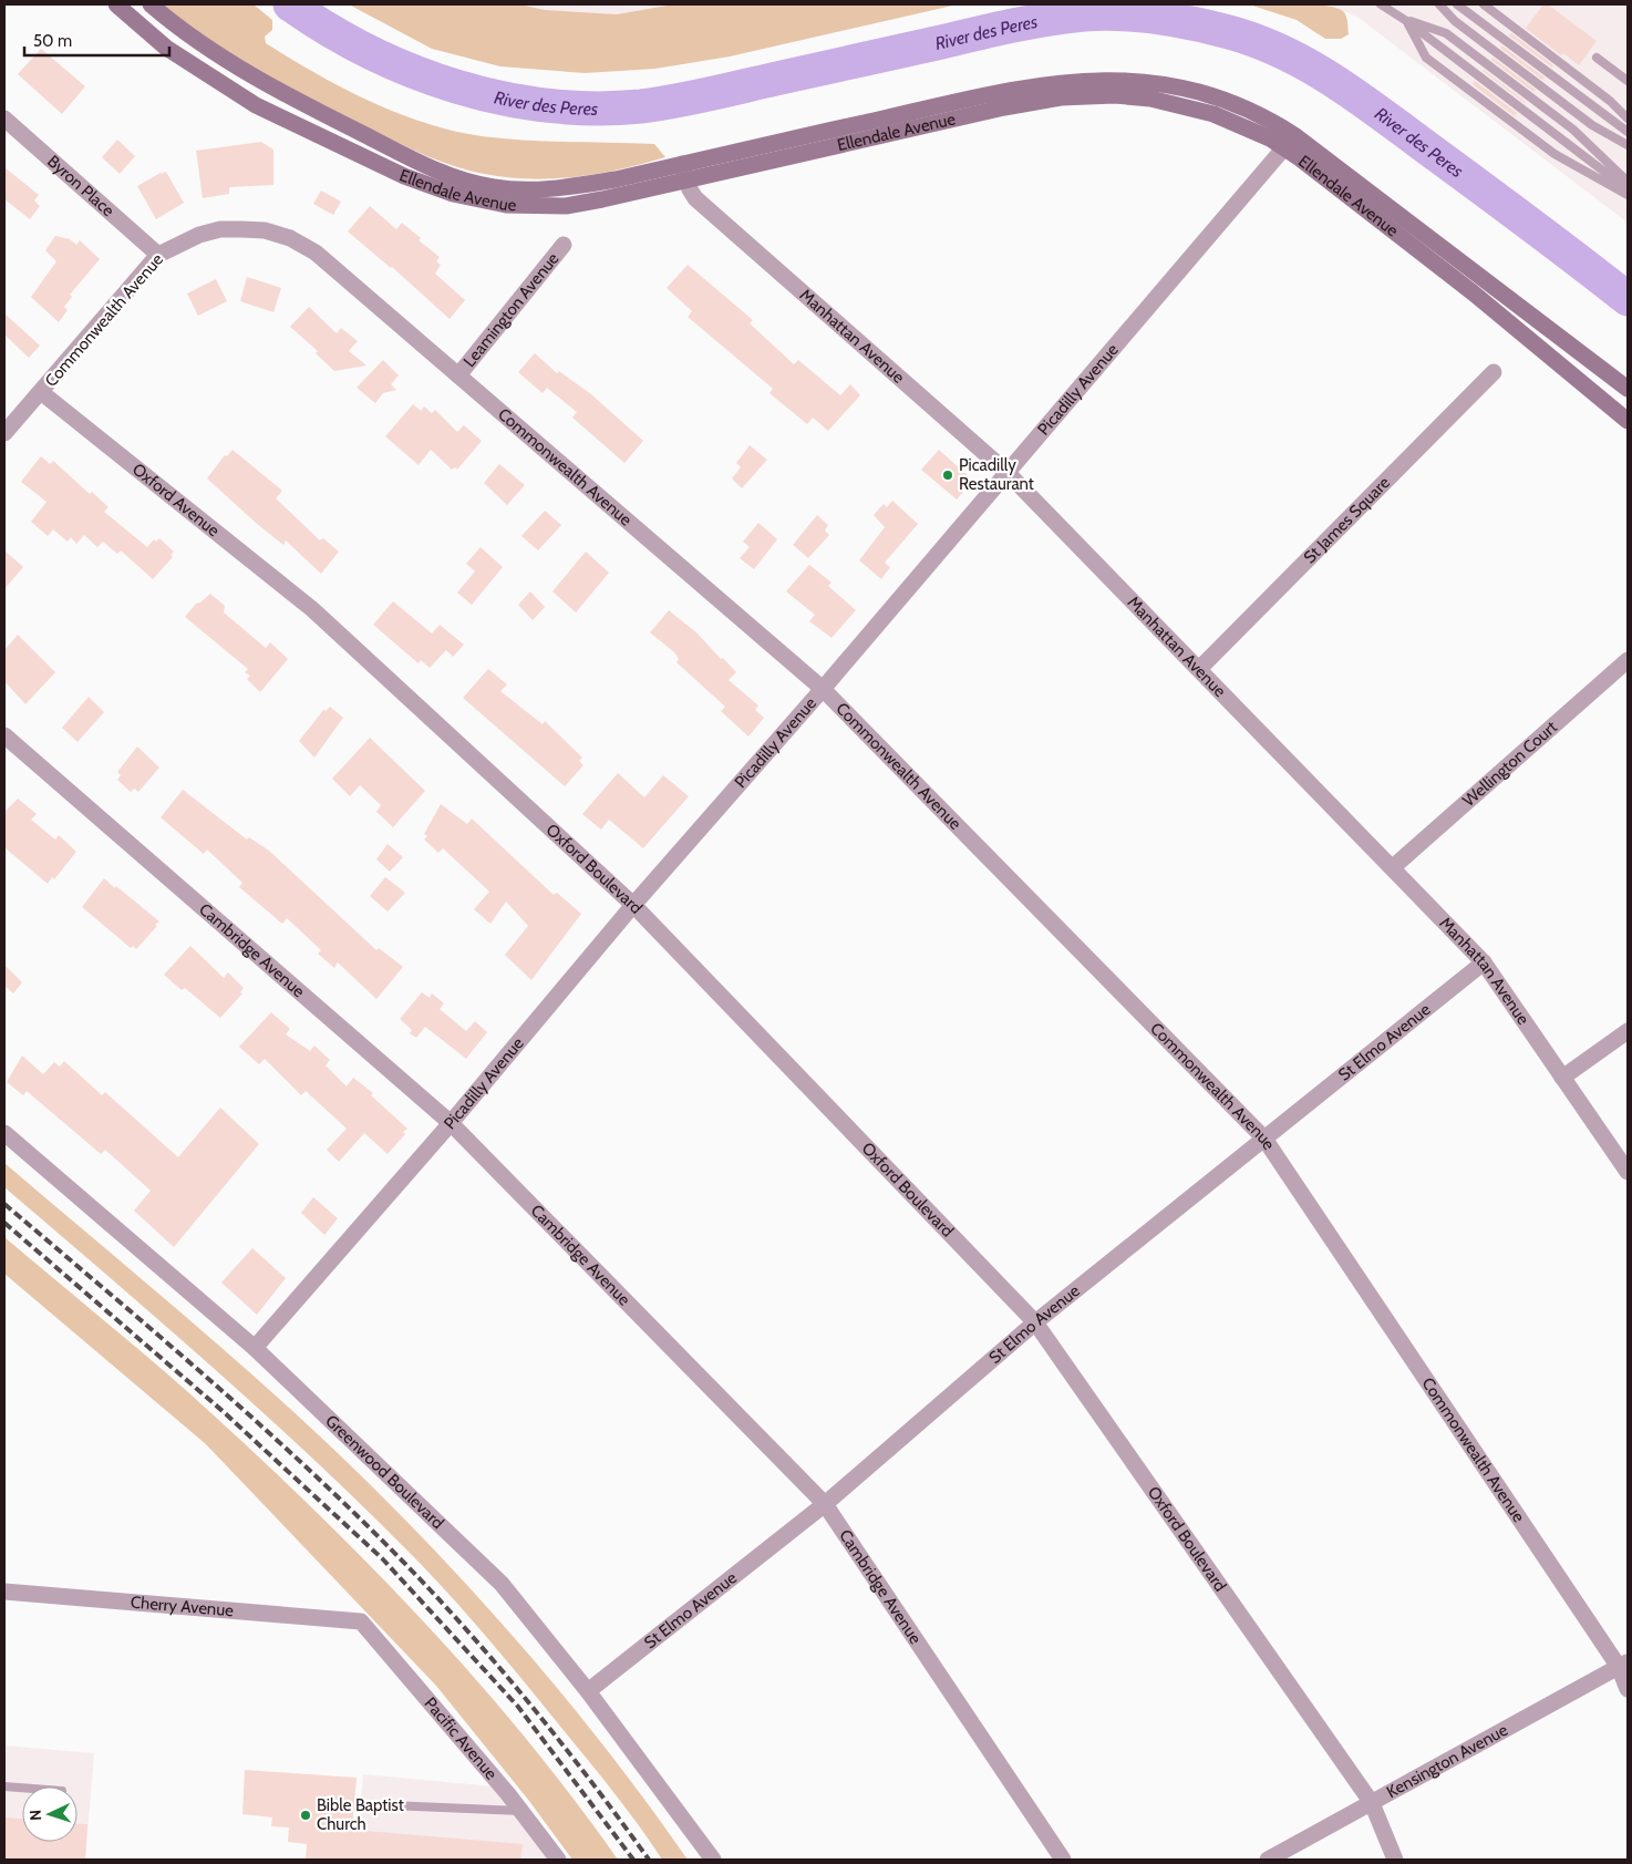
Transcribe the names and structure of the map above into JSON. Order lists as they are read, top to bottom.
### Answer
{
  "streets": {
    "main road": ["Ellendale Avenue"],
    "street": [
      "Byron Place",
      "Leamington Avenue",
      "Commonwealth Avenue",
      "Manhattan Avenue",
      "Picadilly Avenue",
      "Oxford Avenue",
      "St James Square",
      "Wellington Court",
      "Oxford Boulevard",
      "Cambridge Avenue",
      "St Elmo Avenue",
      "Greenwood Boulevard",
      "Cherry Avenue",
      "Pacific Avenue",
      "Kensington Avenue"
    ]
  },
  "crossings": [
    ["Ellendale Avenue", "Manhattan Avenue"],
    ["Ellendale Avenue", "Picadilly Avenue"],
    ["Byron Place", "Commonwealth Avenue"],
    ["Leamington Avenue", "Commonwealth Avenue"],
    ["Commonwealth Avenue", "Picadilly Avenue"],
    ["Commonwealth Avenue", "Oxford Avenue"],
    ["Commonwealth Avenue", "St Elmo Avenue"],
    ["Commonwealth Avenue", "Kensington Avenue"],
    ["Manhattan Avenue", "Picadilly Avenue"],
    ["Manhattan Avenue", "St James Square"],
    ["Manhattan Avenue", "Wellington Court"],
    ["Manhattan Avenue", "St Elmo Avenue"],
    ["Picadilly Avenue", "Oxford Boulevard"],
    ["Picadilly Avenue", "Cambridge Avenue"],
    ["Picadilly Avenue", "Greenwood Boulevard"],
    ["Oxford Avenue", "Oxford Boulevard"],
    ["Oxford Boulevard", "St Elmo Avenue"],
    ["Oxford Boulevard", "Kensington Avenue"],
    ["Cambridge Avenue", "St Elmo Avenue"],
    ["St Elmo Avenue", "Greenwood Boulevard"],
    ["Cherry Avenue", "Pacific Avenue"]
  ],
  "water": ["River des Peres"],
  "places": ["Picadilly Restaurant", "Bible Baptist Church"],
  "scale_bar": "50 m",
  "north": "left"
}
